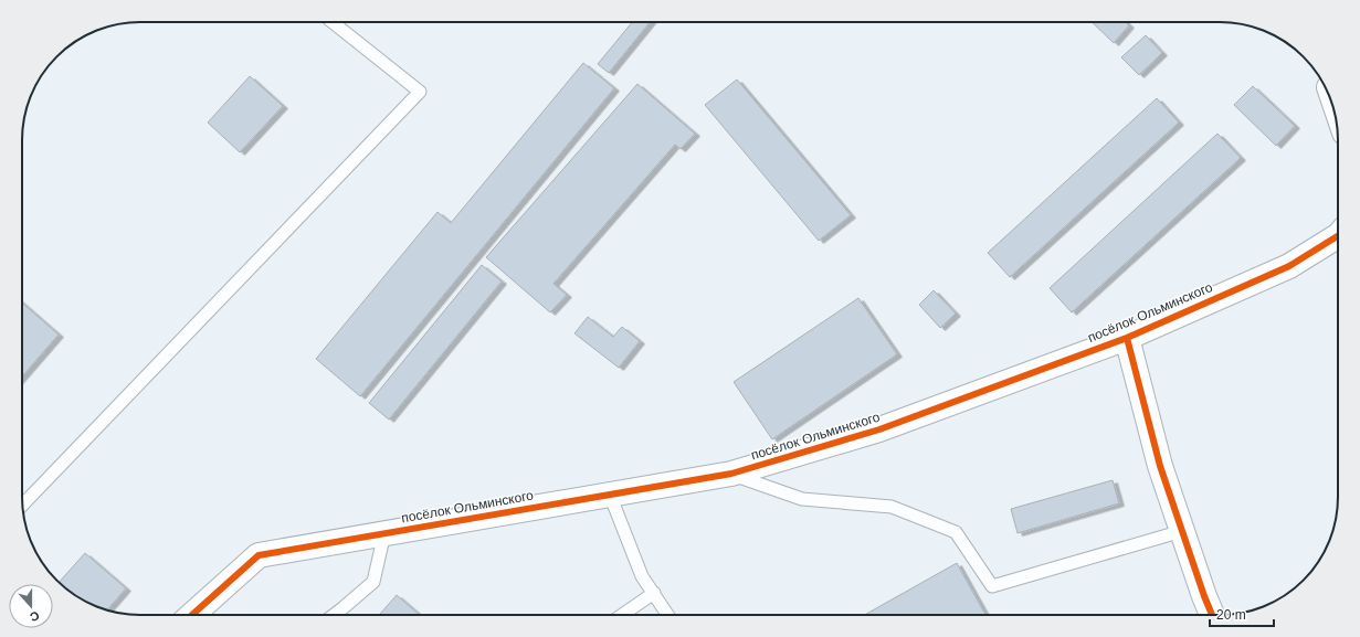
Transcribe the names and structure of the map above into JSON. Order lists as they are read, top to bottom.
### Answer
{
  "streets": {
    "street": ["посёлок Ольминского"]
  },
  "scale_bar": "20 m",
  "north": "bottom"
}
